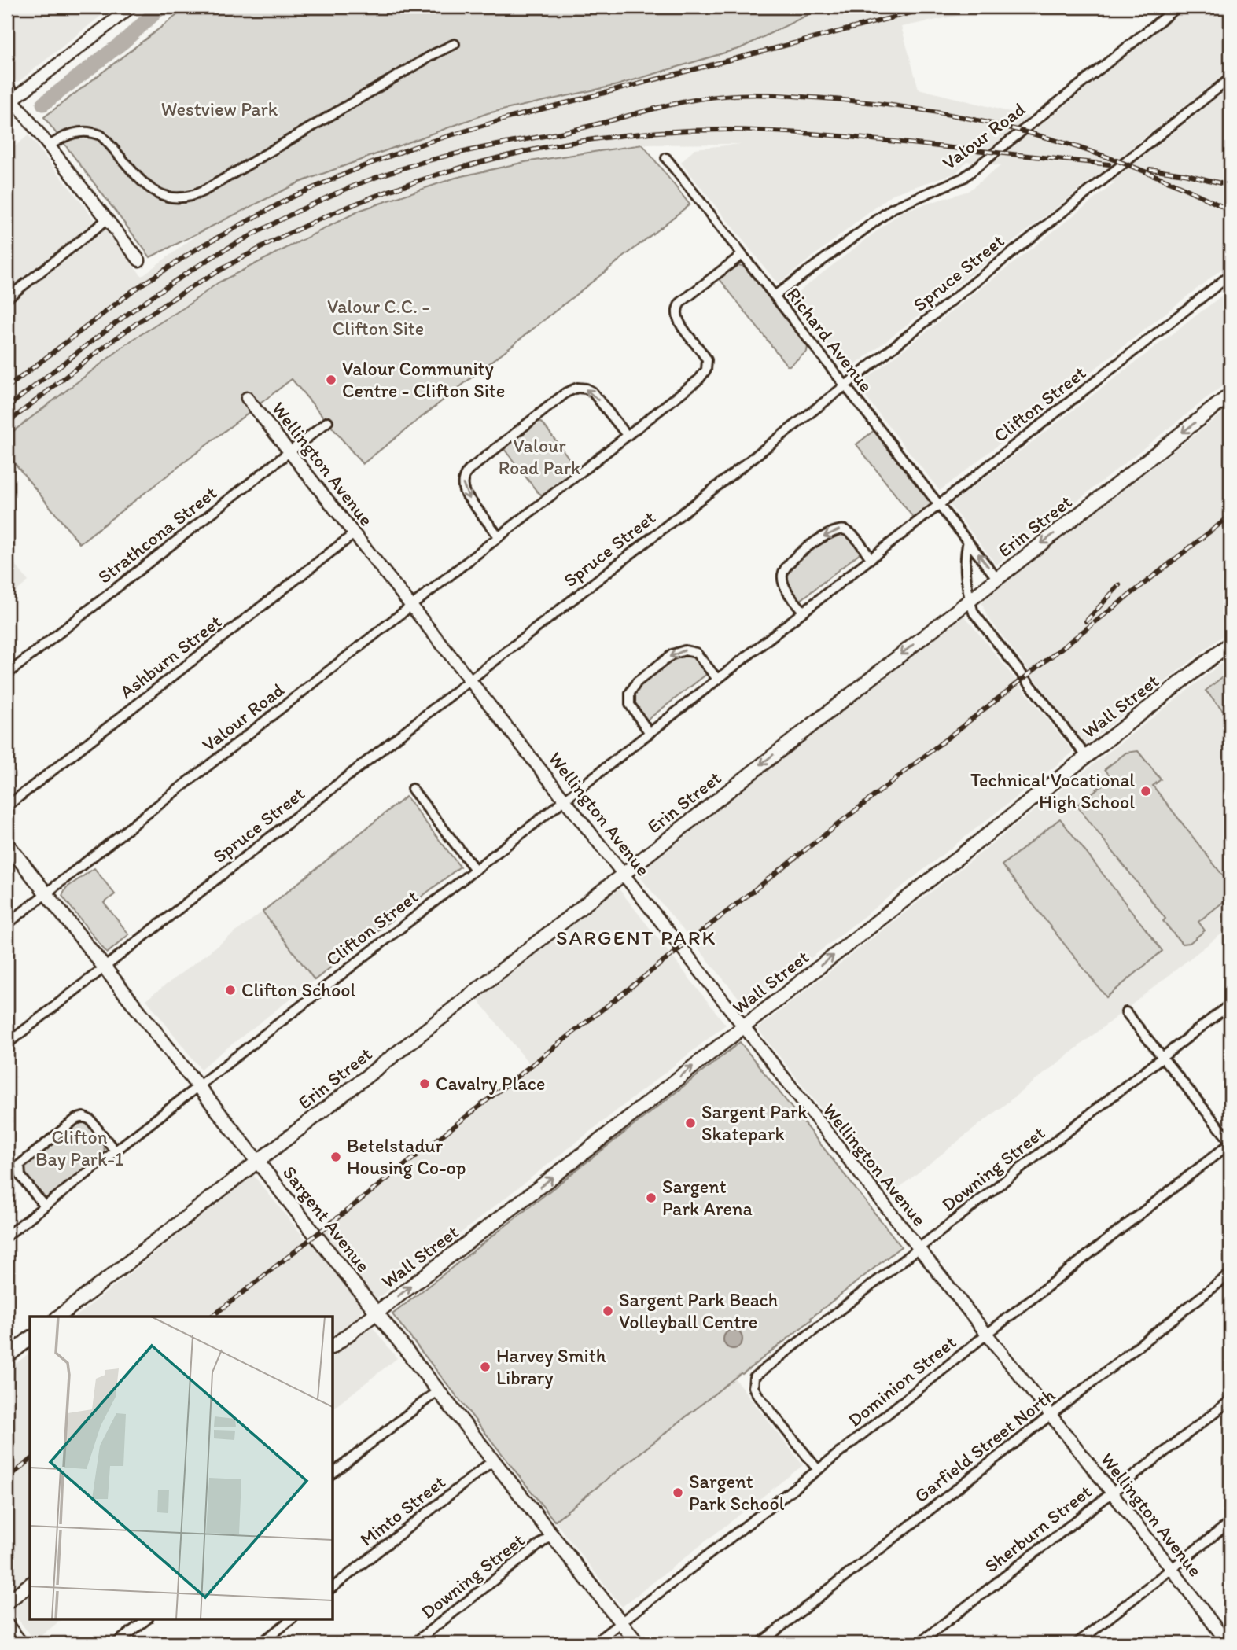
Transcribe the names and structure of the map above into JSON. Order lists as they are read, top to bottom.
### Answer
{
  "streets": {
    "main road": ["Erin Street", "Wall Street", "Sargent Avenue"],
    "street": [
      "Valour Road",
      "Spruce Street",
      "Richard Avenue",
      "Clifton Street",
      "Wellington Avenue",
      "Strathcona Street",
      "Ashburn Street",
      "Downing Street",
      "Dominion Street",
      "Garfield Street North",
      "Minto Street",
      "Sherburn Street"
    ]
  },
  "crossings": [
    ["Valour Road", "Richard Avenue"],
    ["Valour Road", "Wellington Avenue"],
    ["Valour Road", "Sargent Avenue"],
    ["Spruce Street", "Richard Avenue"],
    ["Spruce Street", "Wellington Avenue"],
    ["Spruce Street", "Sargent Avenue"],
    ["Richard Avenue", "Clifton Street"],
    ["Richard Avenue", "Erin Street"],
    ["Clifton Street", "Wellington Avenue"],
    ["Clifton Street", "Sargent Avenue"],
    ["Wellington Avenue", "Erin Street"],
    ["Wellington Avenue", "Strathcona Street"],
    ["Wellington Avenue", "Ashburn Street"],
    ["Wellington Avenue", "Wall Street"],
    ["Wellington Avenue", "Downing Street"],
    ["Wellington Avenue", "Dominion Street"],
    ["Wellington Avenue", "Garfield Street North"],
    ["Wellington Avenue", "Sherburn Street"],
    ["Erin Street", "Sargent Avenue"],
    ["Wall Street", "Sargent Avenue"],
    ["Downing Street", "Sargent Avenue"],
    ["Downing Street", "Dominion Street"],
    ["Sargent Avenue", "Dominion Street"],
    ["Sargent Avenue", "Minto Street"]
  ],
  "one_way": ["Erin Street", "Wall Street"],
  "districts": ["SARGENT PARK"],
  "parks": [
    "Westview Park",
    "Valour C.C. - Clifton Site",
    "Valour Road Park",
    "Clifton Bay Park-1"
  ],
  "places": [
    "Valour Community Centre - Clifton Site",
    "Technical Vocational High School",
    "Clifton School",
    "Cavalry Place",
    "Sargent Park Skatepark",
    "Betelstadur Housing Co-op",
    "Sargent Park Arena",
    "Sargent Park Beach Volleyball Centre",
    "Harvey Smith Library",
    "Sargent Park School"
  ]
}
